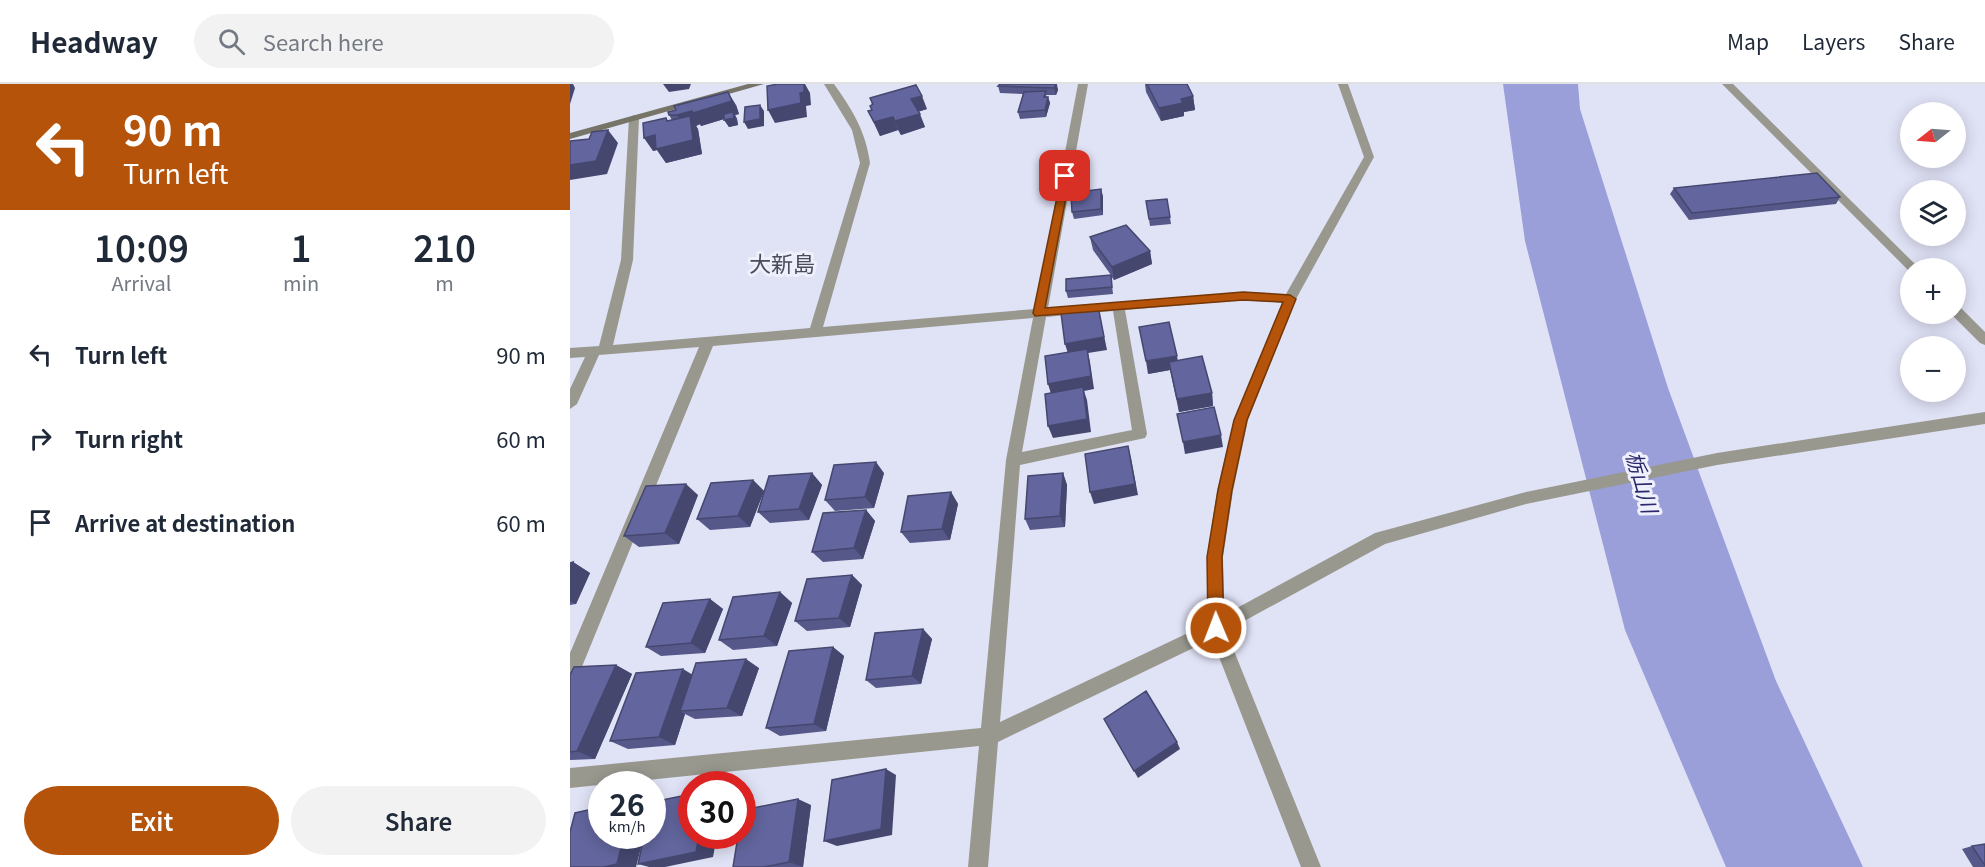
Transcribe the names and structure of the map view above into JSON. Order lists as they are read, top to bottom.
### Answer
{
  "districts": ["大新島"],
  "water": ["栃山川"],
  "north": "left",
  "page": {
    "header": "Headway",
    "search": "Search here",
    "nav": ["Map", "Layers", "Share"],
    "turn": ["90 m", "Turn left"],
    "map_buttons": ["+", "−"],
    "eta": [
      "10:09",
      "Arrival",
      "1",
      "min",
      "210",
      "m"
    ],
    "list": [
      {
        "name": "Turn left",
        "value": "90 m"
      },
      {
        "name": "Turn right",
        "value": "60 m"
      },
      {
        "name": "Arrive at destination",
        "value": "60 m"
      }
    ],
    "speed": "26 km/h",
    "limit": "30",
    "buttons": ["Exit", "Share"]
  }
}
